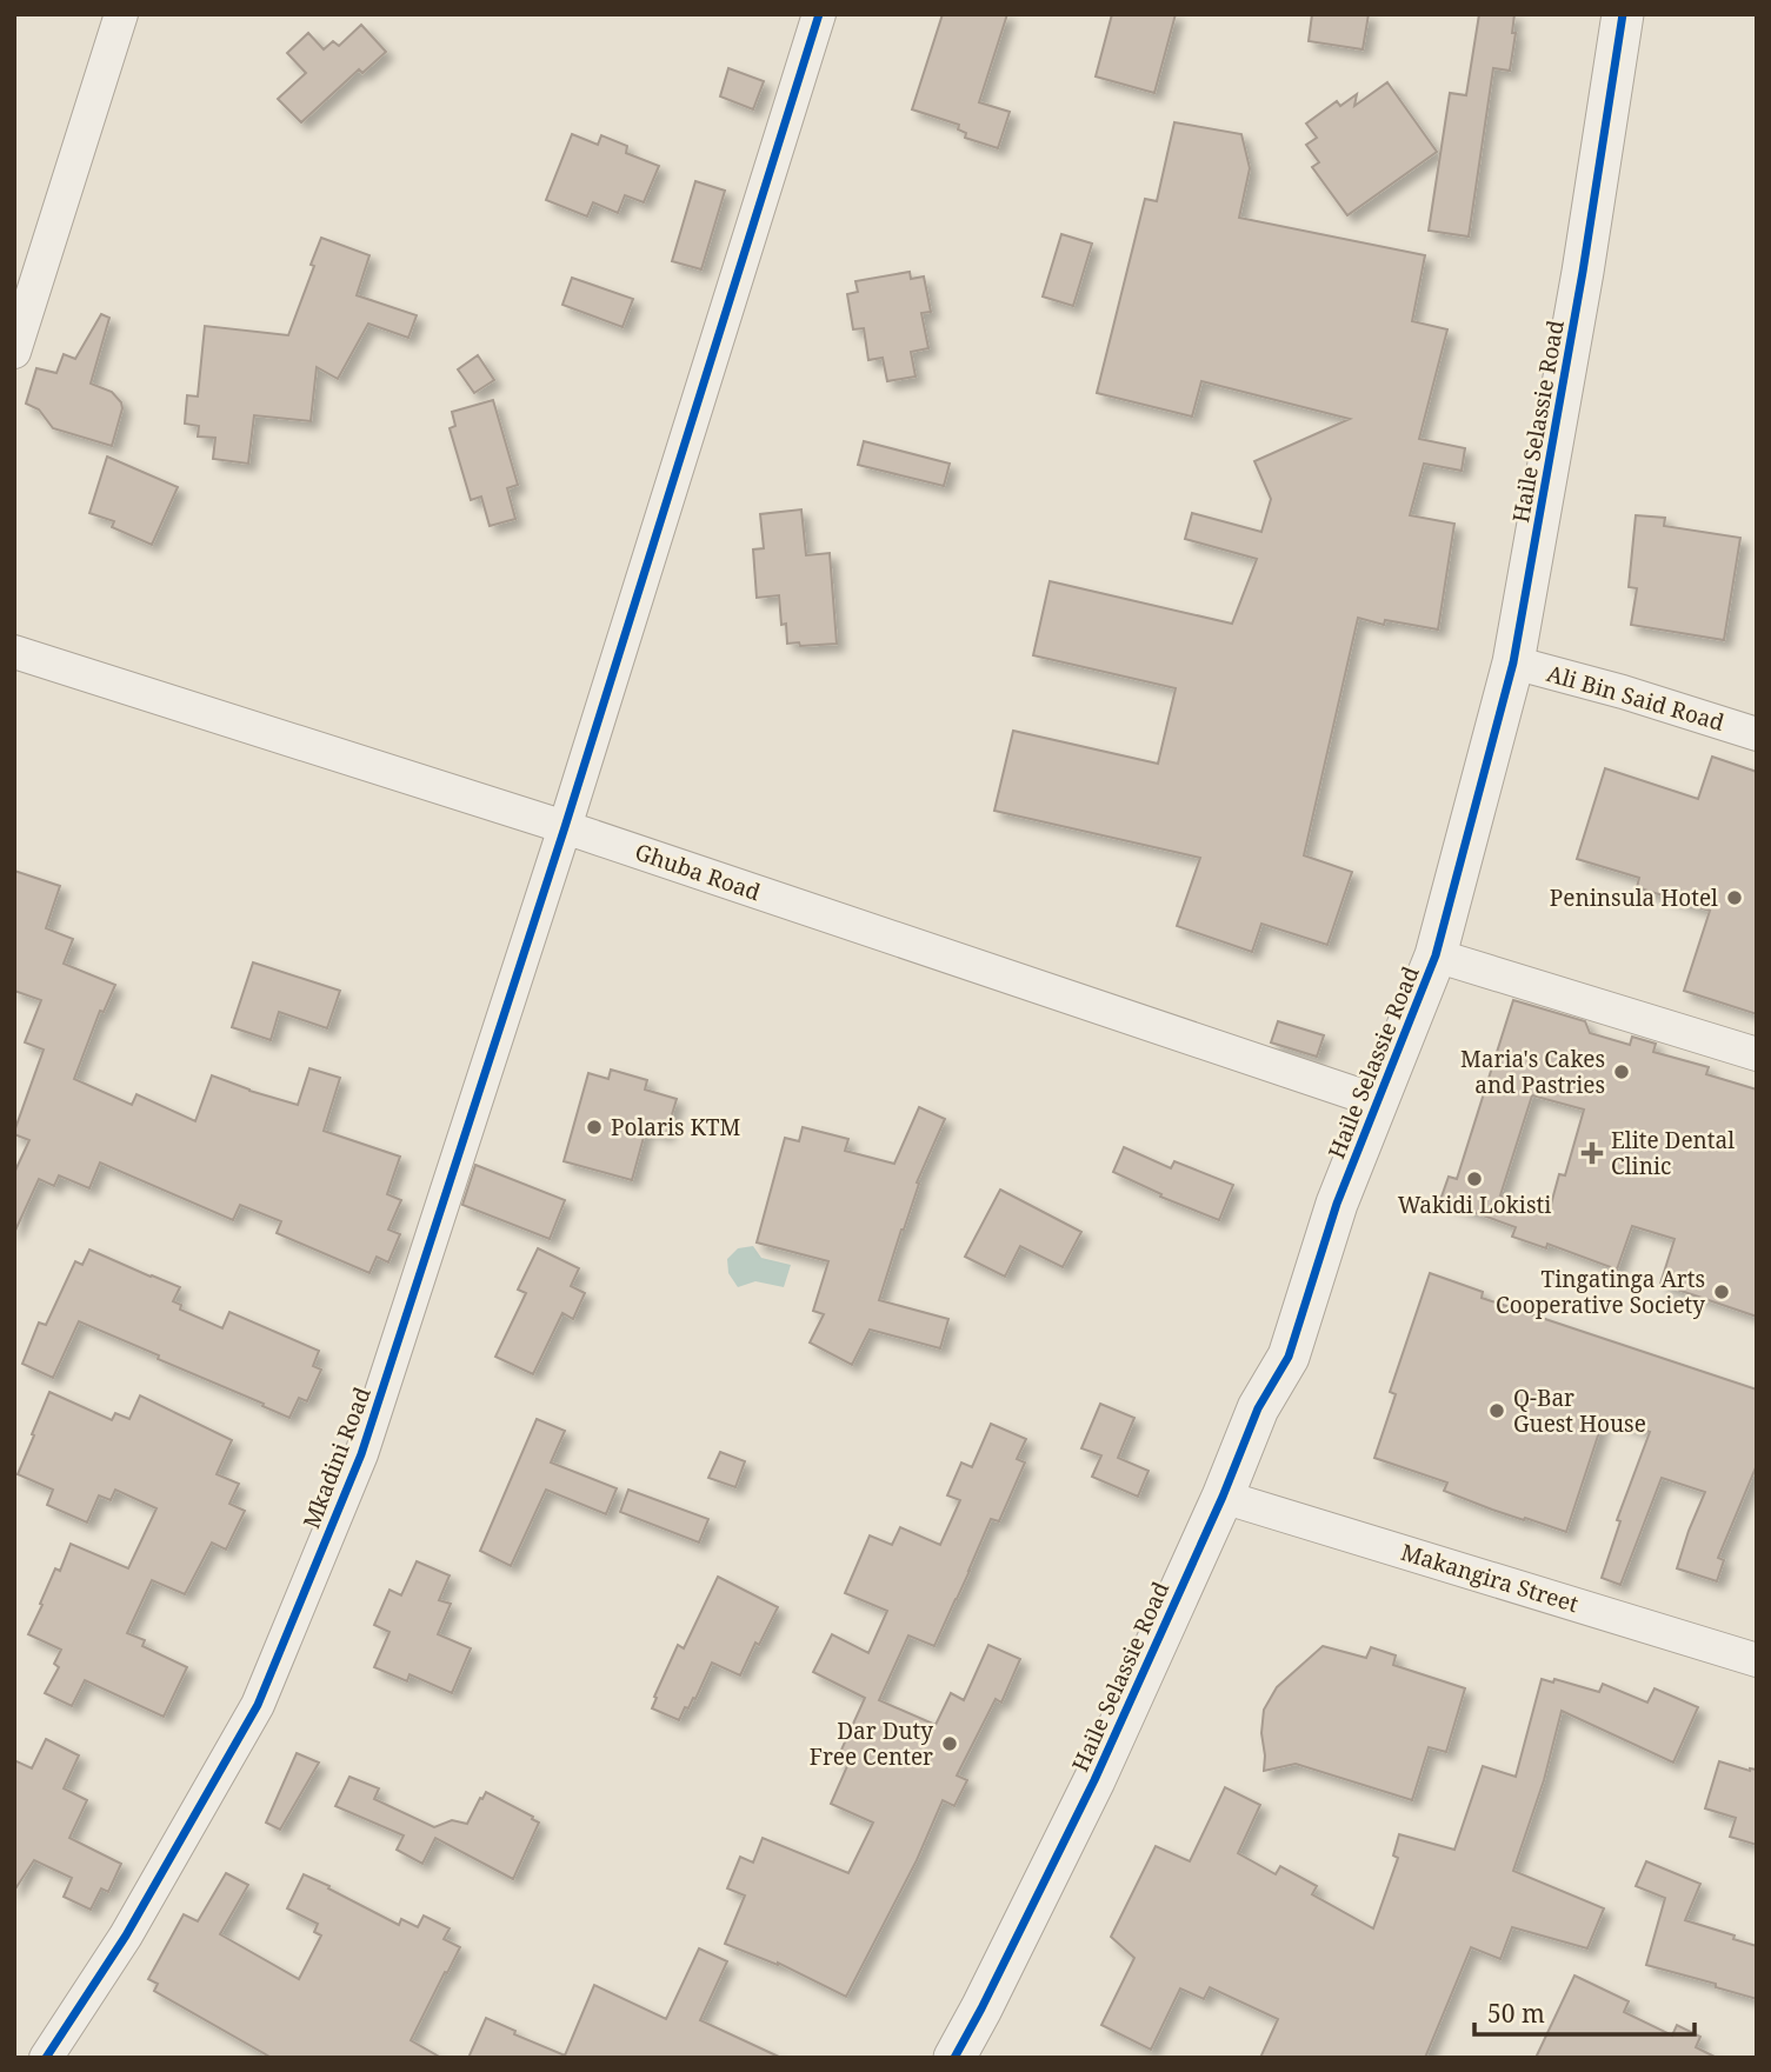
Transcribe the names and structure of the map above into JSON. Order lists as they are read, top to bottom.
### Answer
{
  "streets": {
    "street": [
      "Haile Selassie Road",
      "Ali Bin Said Road",
      "Ghuba Road",
      "Mkadini Road",
      "Makangira Street"
    ]
  },
  "crossings": [
    ["Haile Selassie Road", "Ali Bin Said Road"],
    ["Haile Selassie Road", "Ghuba Road"],
    ["Haile Selassie Road", "Makangira Street"],
    ["Ghuba Road", "Mkadini Road"]
  ],
  "places": {
    "other": [
      "Peninsula Hotel",
      "Maria's Cakes and Pastries",
      "Polaris KTM",
      "Wakidi Lokisti",
      "Tingatinga Arts Cooperative Society",
      "Q-Bar Guest House",
      "Dar Duty Free Center"
    ],
    "health": ["Elite Dental Clinic"]
  },
  "scale_bar": "50 m"
}
